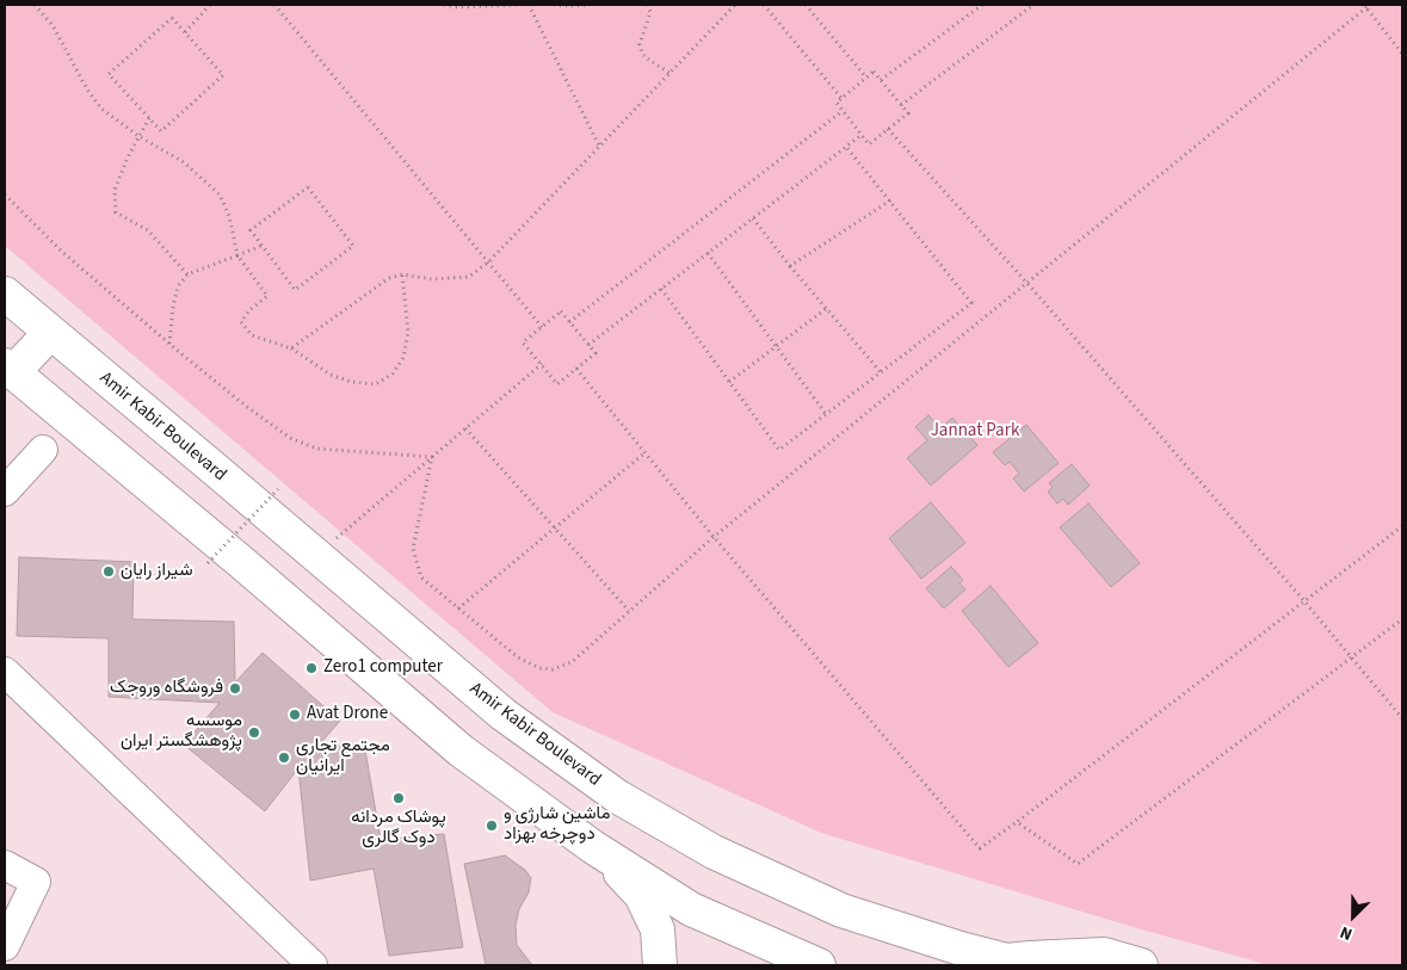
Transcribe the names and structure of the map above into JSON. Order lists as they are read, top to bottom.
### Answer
{
  "streets": {
    "main road": ["Amir Kabir Boulevard"]
  },
  "parks": ["Jannat Park"],
  "places": [
    "شیراز رایان",
    "Zero1 computer",
    "فروشگاه وروجک",
    "Avat Drone",
    "موسسه پژوهشگستر ایران",
    "مجتمع تجاری ایرانیان",
    "پوشاک مردانه دوک گالری",
    "ماشین شارژی و دوچرخه بهزاد"
  ],
  "north": "bottom left"
}
